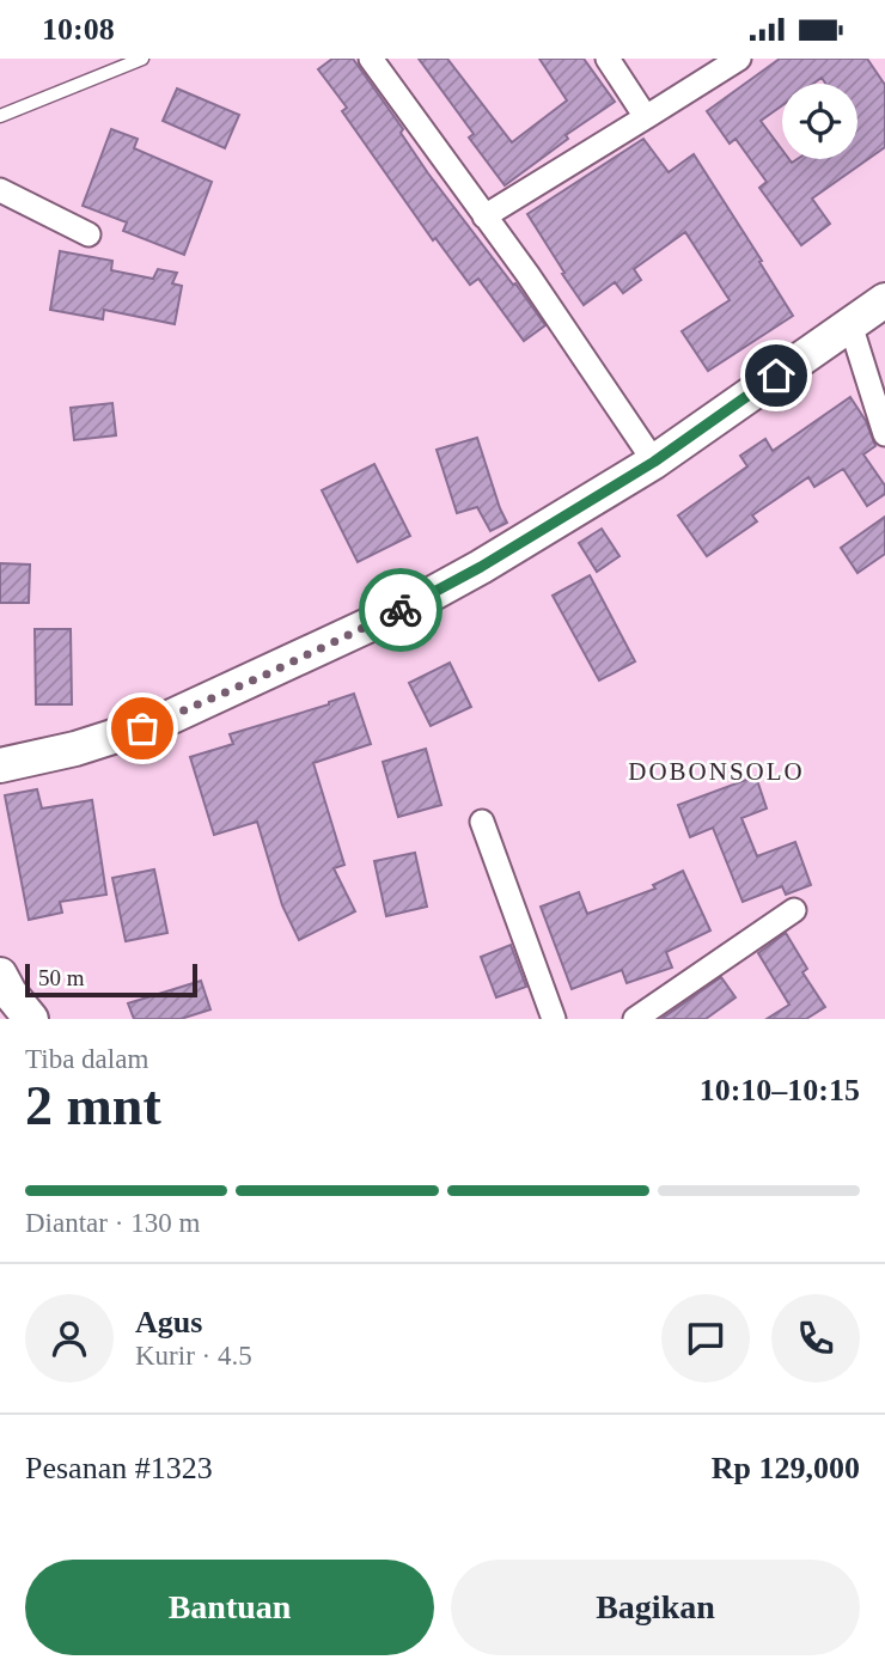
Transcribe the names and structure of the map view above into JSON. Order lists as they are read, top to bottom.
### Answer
{
  "districts": ["DOBONSOLO"],
  "scale_bar": "50 m",
  "page": {
    "status": "10:08",
    "scale": "50 m",
    "heading": ["2 mnt", "Tiba dalam", "10:10–10:15"],
    "panel": [
      "Agus",
      "Kurir · 4.5",
      "Pesanan #1323",
      "Rp 129,000"
    ],
    "bar": "Diantar · 130 m",
    "buttons": ["Bantuan", "Bagikan"]
  }
}
